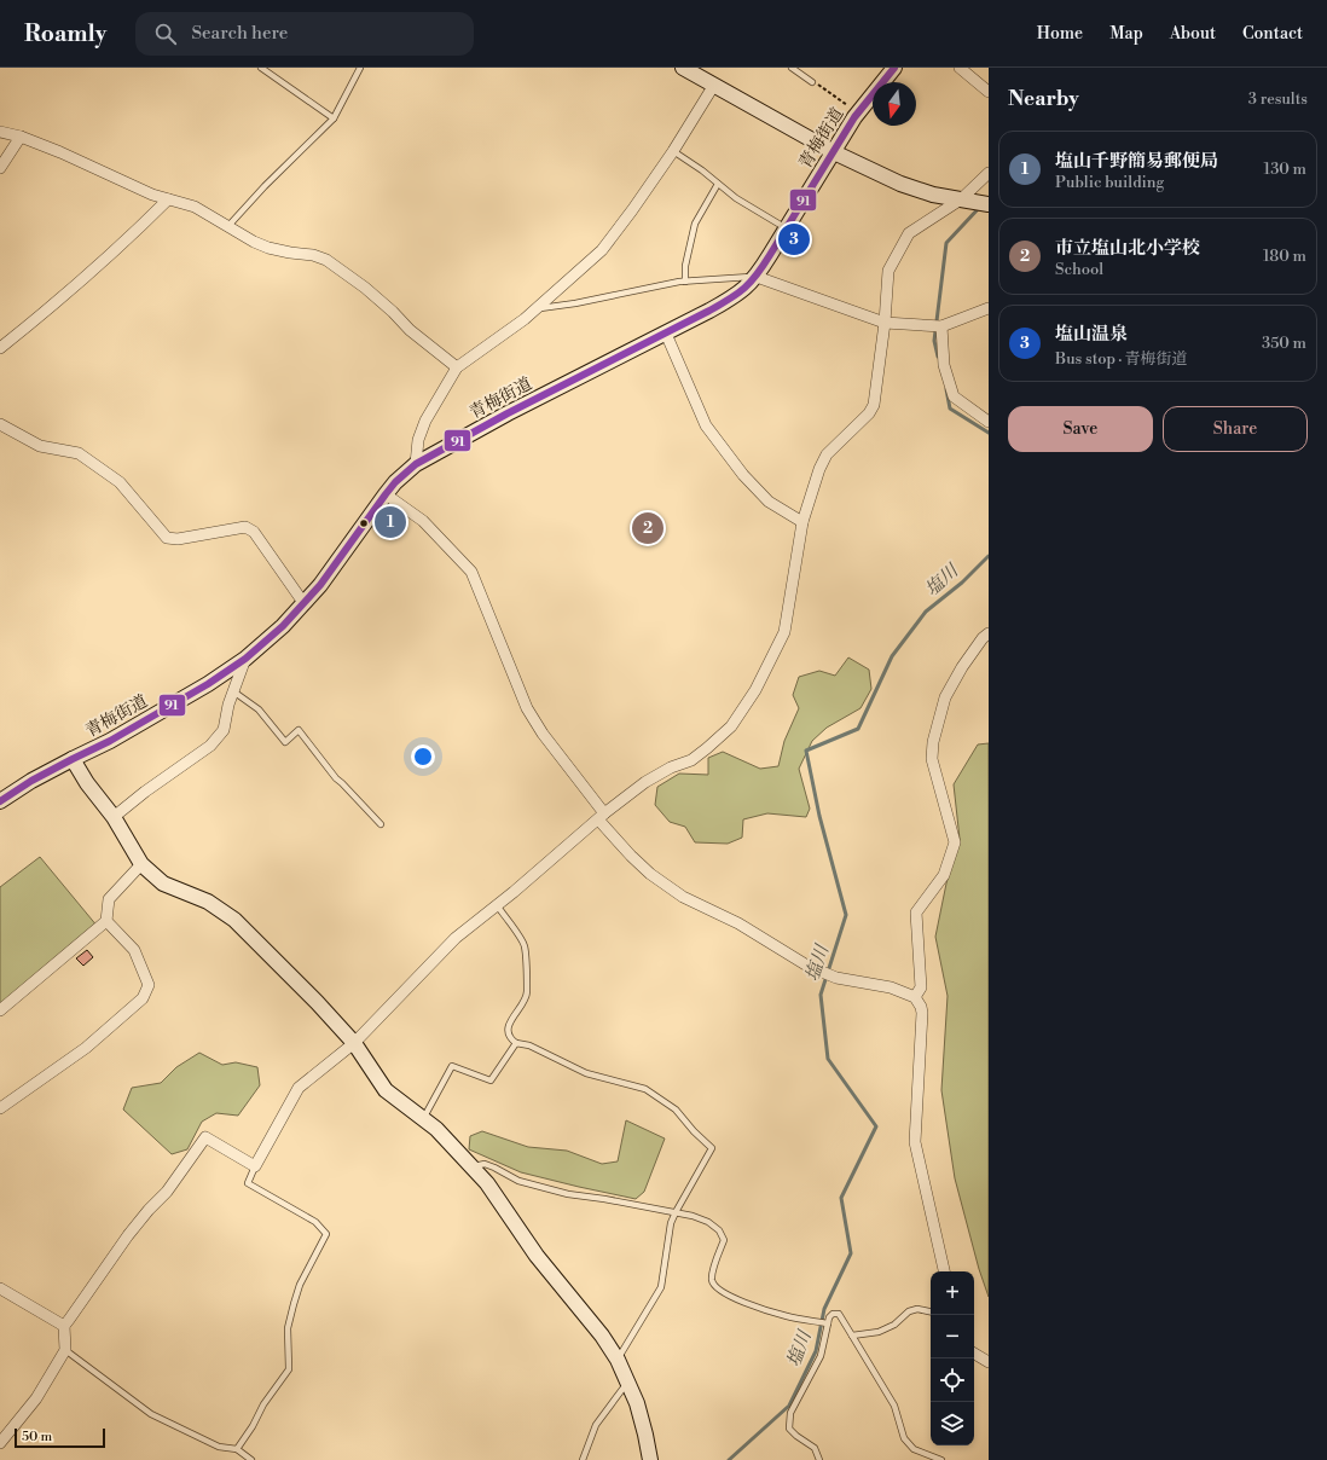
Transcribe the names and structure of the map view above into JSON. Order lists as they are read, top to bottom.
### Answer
{
  "streets": {
    "street": ["青梅街道"]
  },
  "water": ["塩川"],
  "lines": ["transit line 91"],
  "scale_bar": "50 m",
  "north": "bottom",
  "page": {
    "header": "Roamly",
    "search": "Search here",
    "nav": [
      "Home",
      "Map",
      "About",
      "Contact"
    ],
    "heading": ["Nearby", "3 results"],
    "list": [
      {
        "mark": "1",
        "name": "塩山千野簡易郵便局",
        "note": "Public building",
        "value": "130 m"
      },
      {
        "mark": "2",
        "name": "市立塩山北小学校",
        "note": "School",
        "value": "180 m"
      },
      {
        "mark": "3",
        "name": "塩山温泉",
        "note": "Bus stop · 青梅街道",
        "value": "350 m"
      }
    ],
    "pins": ["3", "1", "2"],
    "buttons": ["Save", "Share"],
    "map_buttons": ["+", "−"],
    "scale": "50 m"
  }
}
